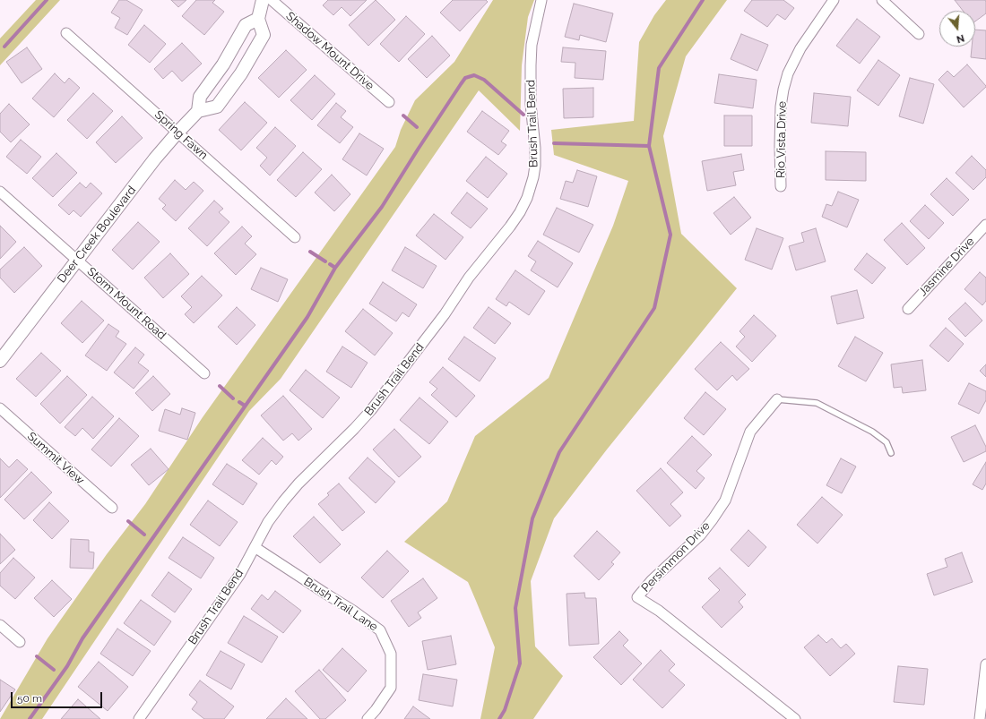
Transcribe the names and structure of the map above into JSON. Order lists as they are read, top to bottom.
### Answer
{
  "streets": {
    "street": [
      "Shadow Mount Drive",
      "Brush Trail Bend",
      "Spring Fawn",
      "Rio Vista Drive",
      "Deer Creek Boulevard",
      "Jasmine Drive",
      "Storm Mount Road",
      "Summit View",
      "Persimmon Drive",
      "Brush Trail Lane"
    ]
  },
  "crossings": [
    ["Brush Trail Bend", "Brush Trail Lane"],
    ["Spring Fawn", "Deer Creek Boulevard"],
    ["Deer Creek Boulevard", "Storm Mount Road"]
  ],
  "scale_bar": "50 m",
  "north": "bottom"
}
